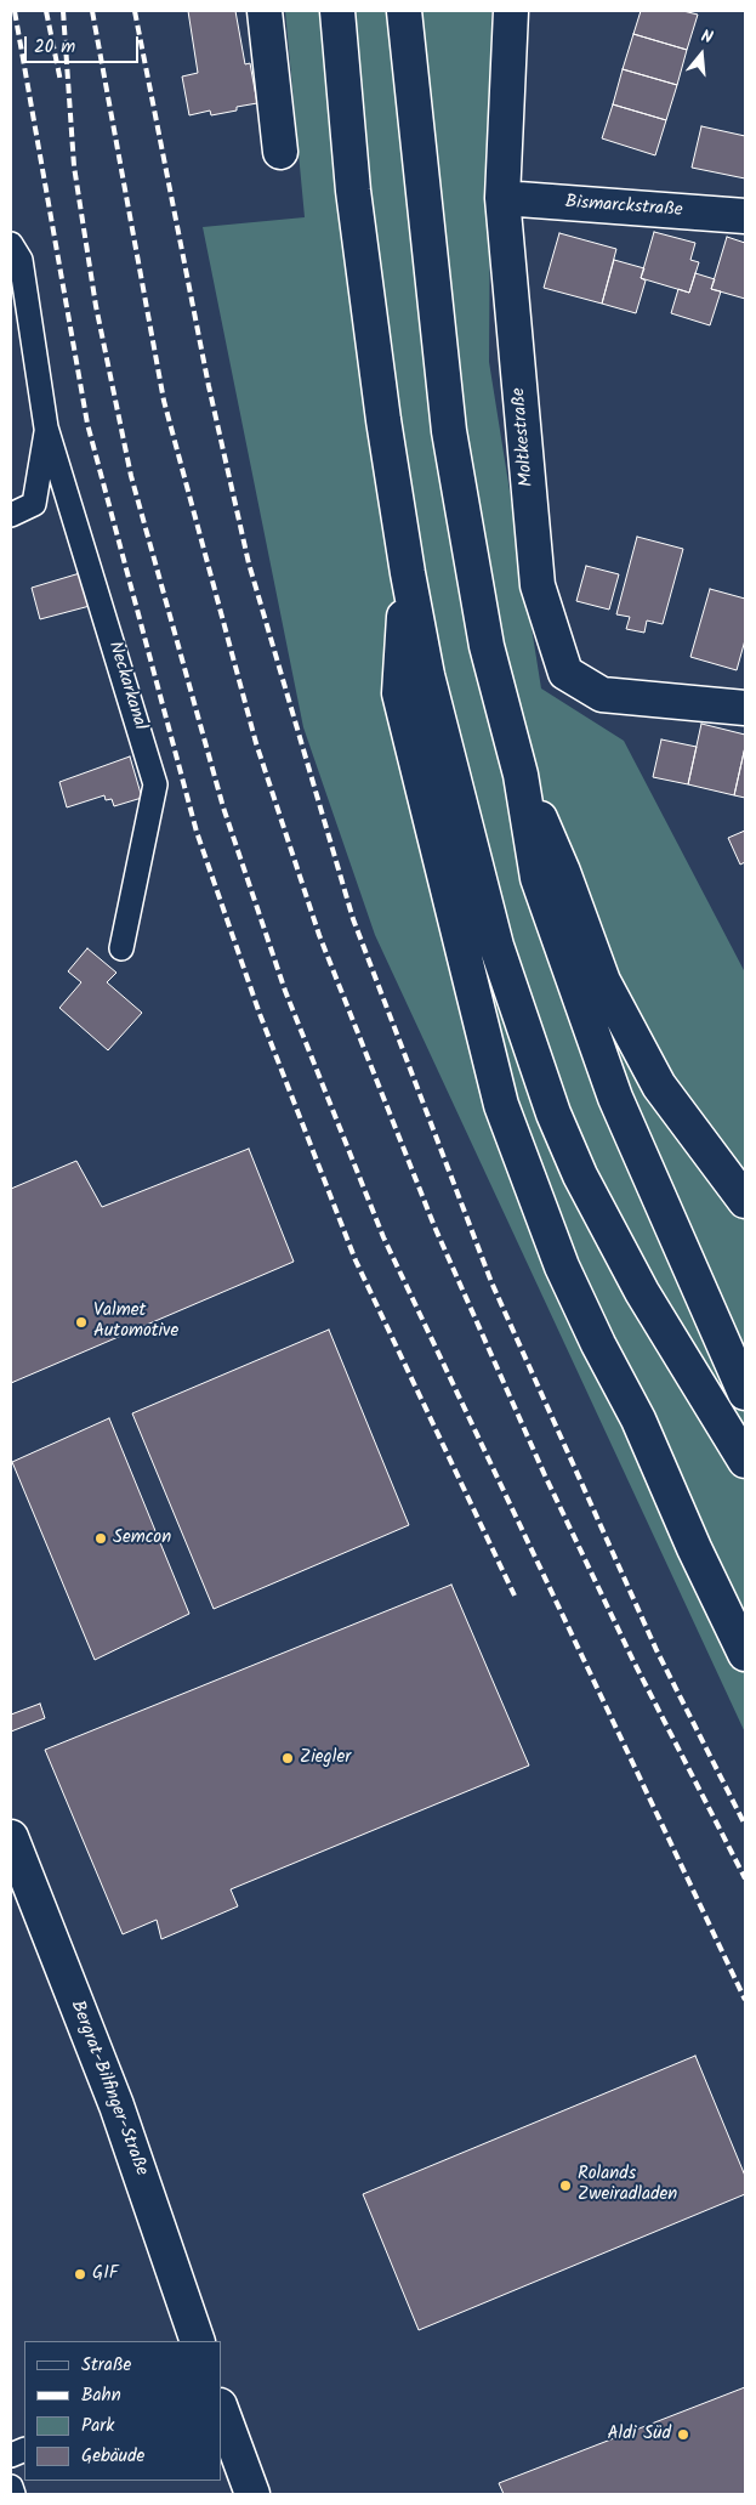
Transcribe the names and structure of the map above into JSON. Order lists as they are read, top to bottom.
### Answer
{
  "streets": {
    "main road": ["Bismarckstraße", "Moltkestraße", "Bergrat-Bilfinger-Straße"],
    "lane": ["Neckarkanal"]
  },
  "crossings": [
    ["Bismarckstraße", "Moltkestraße"]
  ],
  "places": [
    "Valmet Automotive",
    "Semcon",
    "Ziegler",
    "Rolands Zweiradladen",
    "GIF",
    "Aldi Süd"
  ],
  "legend": [
    "Straße",
    "Bahn",
    "Park",
    "Gebäude"
  ],
  "scale_bar": "20 m",
  "north": "top"
}
